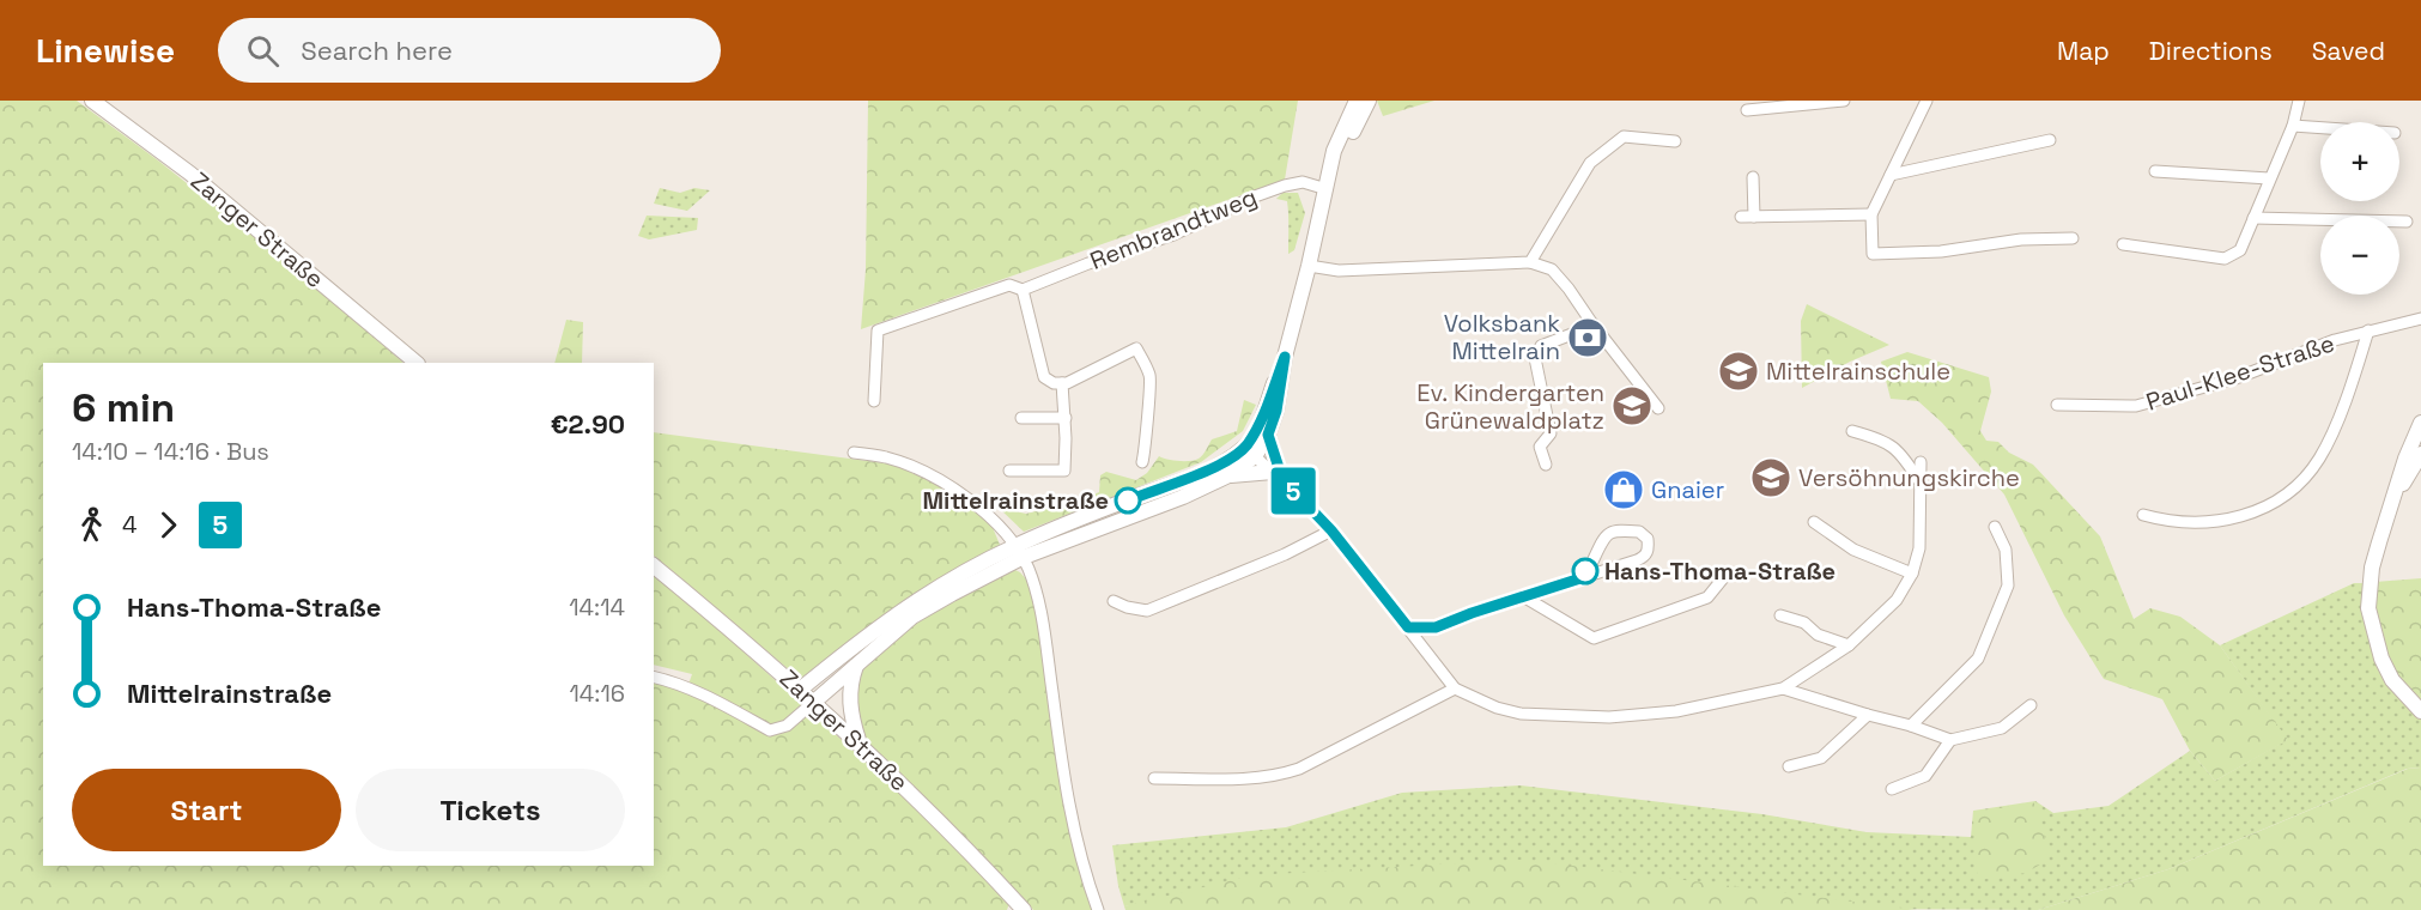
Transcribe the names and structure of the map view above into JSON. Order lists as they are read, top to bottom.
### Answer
{
  "streets": {
    "street": ["Rembrandtweg", "Zanger Straße", "Paul-Klee-Straße"]
  },
  "places": {
    "bank": ["Volksbank Mittelrain"],
    "school or university": ["Mittelrainschule", "Ev. Kindergarten Grünewaldplatz", "Versöhnungskirche"],
    "shop": ["Gnaier"],
    "other": ["Mittelrainstraße", "Hans-Thoma-Straße"]
  },
  "lines": ["bus line 5"],
  "page": {
    "header": "Linewise",
    "search": "Search here",
    "nav": ["Map", "Directions", "Saved"],
    "on_map": "5",
    "map_buttons": ["+", "−"],
    "heading": ["6 min", "14:10 – 14:16 · Bus", "€2.90"],
    "legs": ["4", "5"],
    "list": [
      {
        "name": "Hans-Thoma-Straße",
        "value": "14:14"
      },
      {
        "name": "Mittelrainstraße",
        "value": "14:16"
      }
    ],
    "buttons": ["Start", "Tickets"]
  }
}
